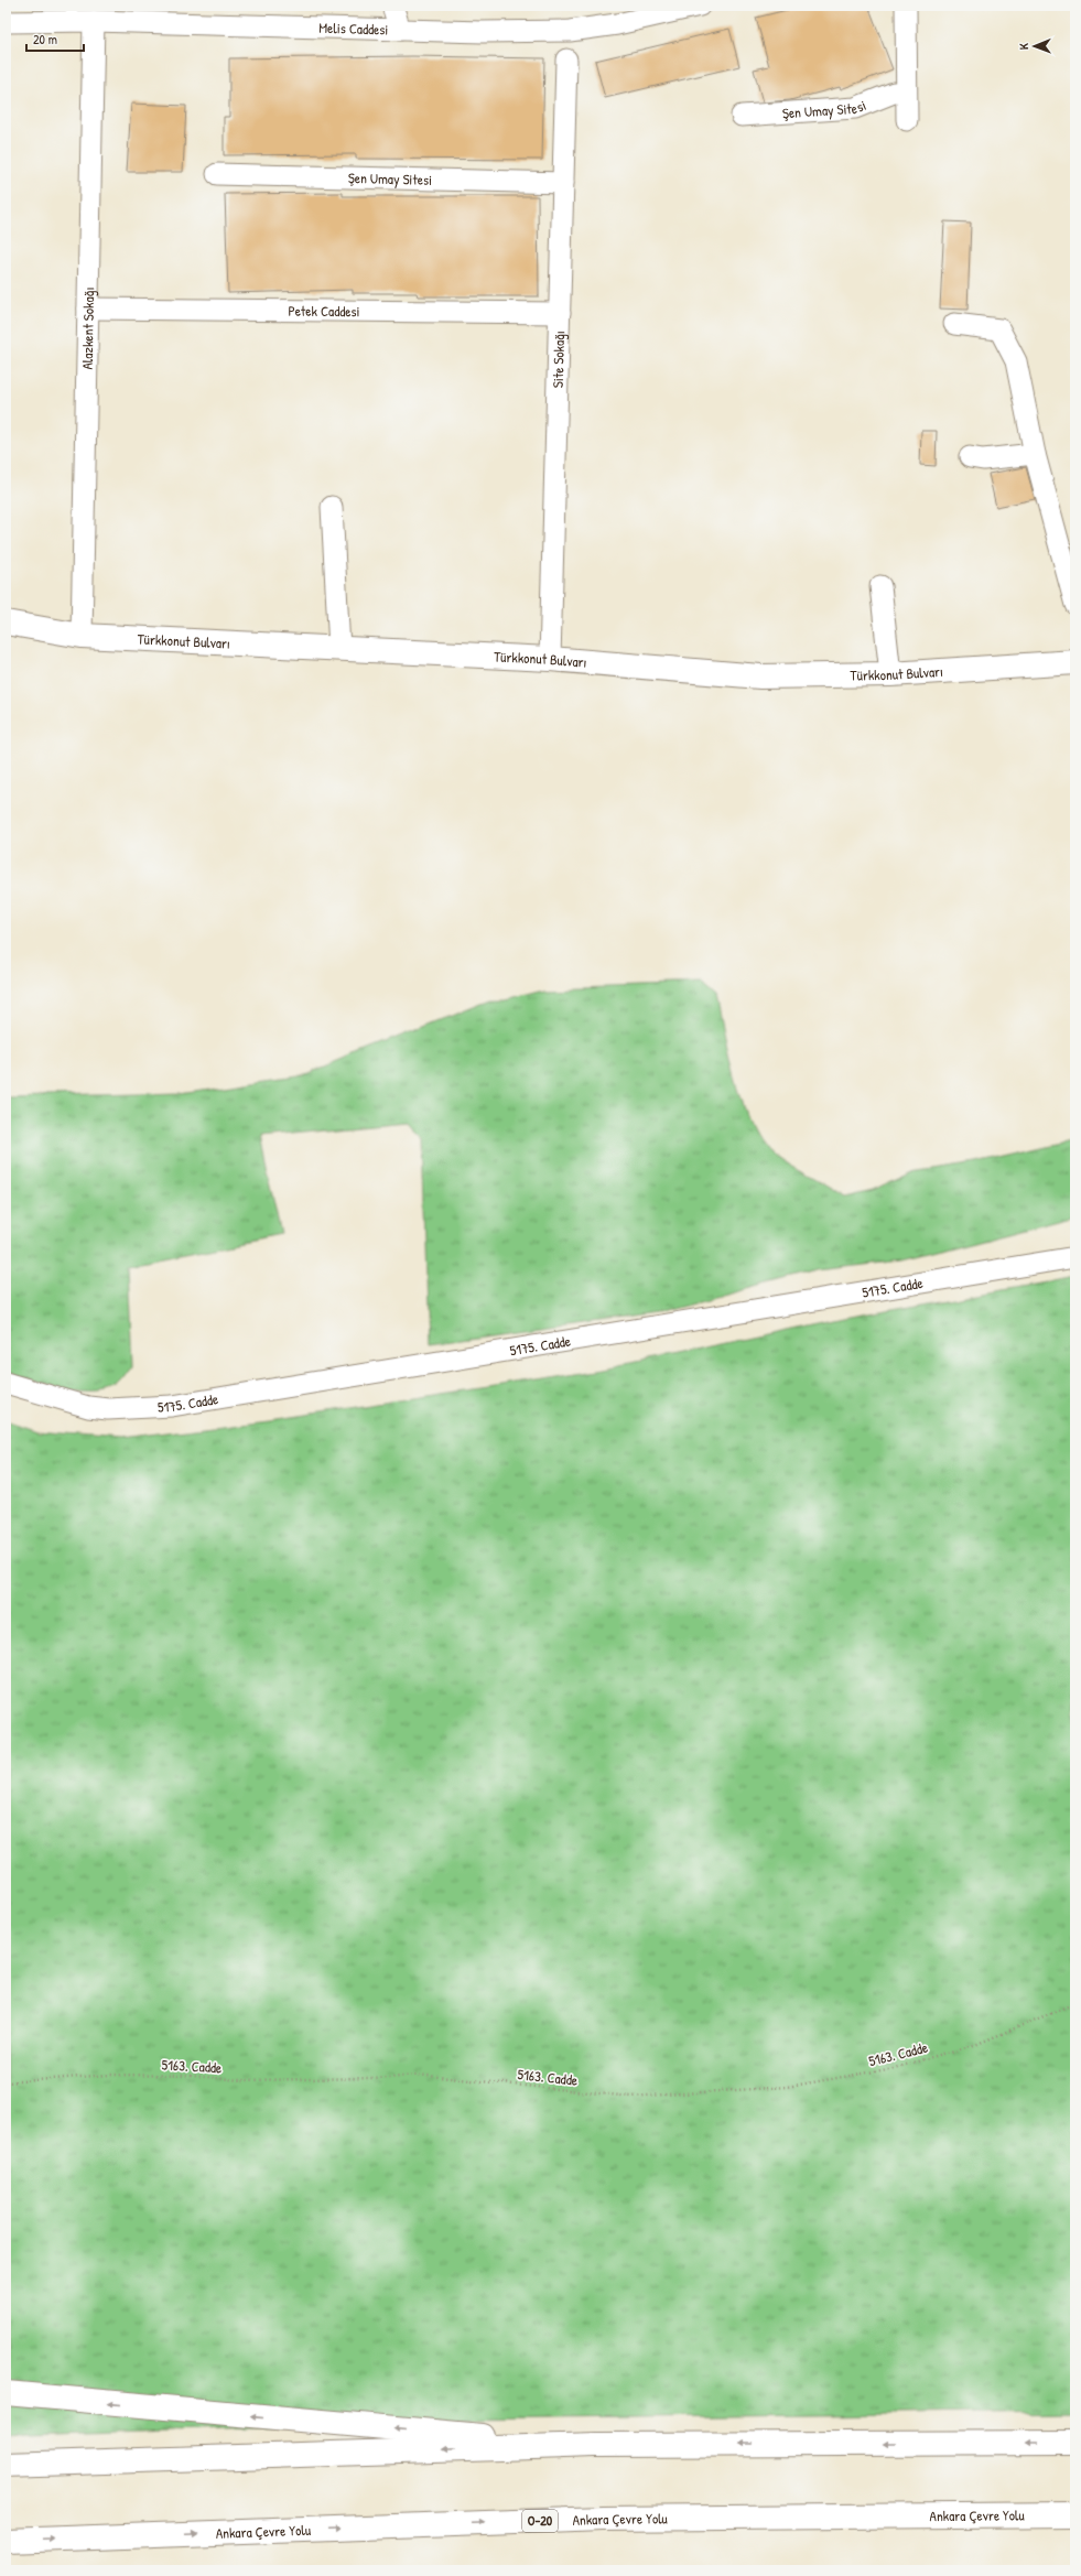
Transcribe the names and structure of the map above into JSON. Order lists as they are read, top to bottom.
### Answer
{
  "streets": {
    "main road": ["Türkkonut Bulvarı", "Ankara Çevre Yolu", "O-20"],
    "street": [
      "Melis Caddesi",
      "Şen Umay Sitesi",
      "Petek Caddesi",
      "Alazkent Sokağı",
      "Site Sokağı",
      "5175. Cadde"
    ],
    "path": ["5163. Cadde"]
  },
  "crossings": [
    ["Melis Caddesi", "Alazkent Sokağı"],
    ["Şen Umay Sitesi", "Site Sokağı"],
    ["Petek Caddesi", "Alazkent Sokağı"],
    ["Petek Caddesi", "Site Sokağı"],
    ["Alazkent Sokağı", "Türkkonut Bulvarı"],
    ["Site Sokağı", "Türkkonut Bulvarı"]
  ],
  "scale_bar": "20 m",
  "north": "left"
}
